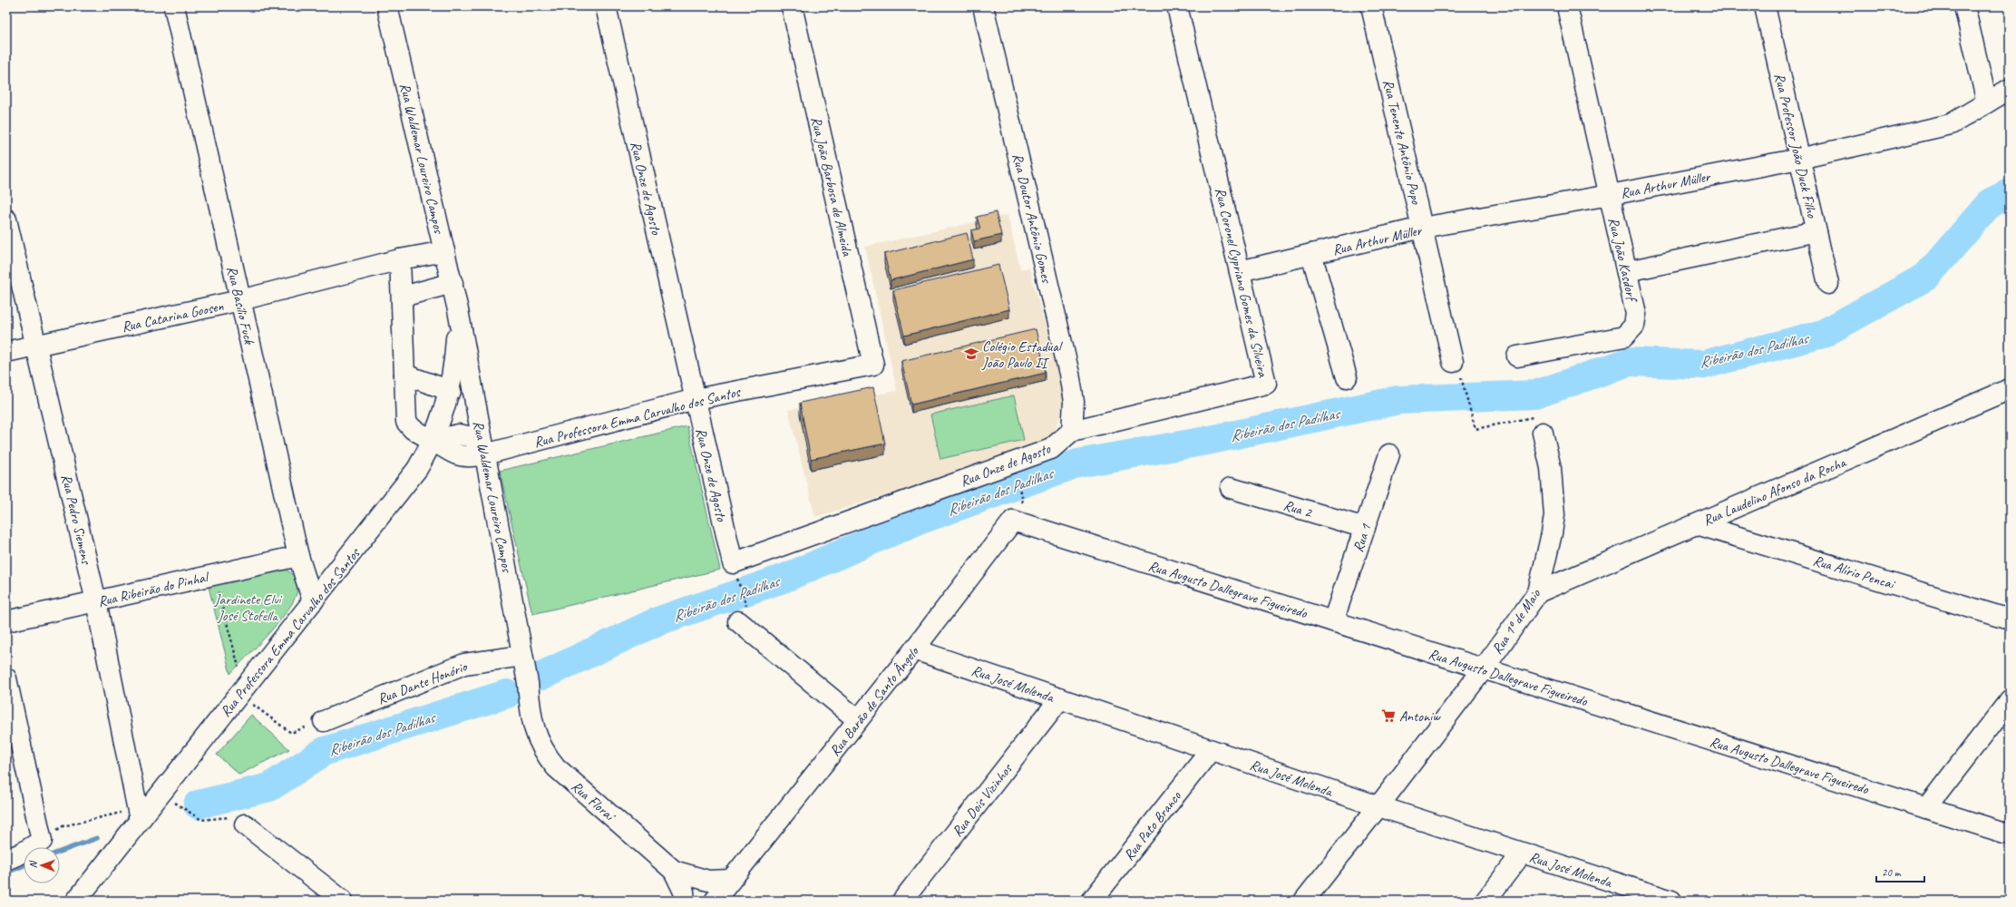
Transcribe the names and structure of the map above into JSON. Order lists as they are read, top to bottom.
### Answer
{
  "streets": {
    "street": [
      "Rua Tenente Antônio Pupo",
      "Rua Professor João Duck Filho",
      "Rua Waldemar Loureiro Campos",
      "Rua Arthur Müller",
      "Rua João Barbosa de Almeida",
      "Rua Onze de Agosto",
      "Rua Doutor Antônio Gomes",
      "Rua João Kasdorf",
      "Rua Coronel Cypriano Gomes da Silveira",
      "Rua Basílio Fuck",
      "Rua Catarina Goosen",
      "Rua Professora Emma Carvalho dos Santos",
      "Rua Laudelino Afonso da Rocha",
      "Rua 2",
      "Rua Pedro Siemens",
      "Rua 1",
      "Rua Alírio Pencai",
      "Rua Ribeirão do Pinhal",
      "Rua Augusto Dallegrave Figueiredo",
      "Rua 1º de Maio",
      "Rua Dante Honório",
      "Rua José Molenda",
      "Rua Barão de Santo Ângelo",
      "Rua Floraí",
      "Rua Dois Vizinhos",
      "Rua Pato Branco"
    ]
  },
  "crossings": [
    ["Rua Tenente Antônio Pupo", "Rua Arthur Müller"],
    ["Rua Professor João Duck Filho", "Rua Arthur Müller"],
    ["Rua Waldemar Loureiro Campos", "Rua Catarina Goosen"],
    ["Rua Waldemar Loureiro Campos", "Rua Professora Emma Carvalho dos Santos"],
    ["Rua Waldemar Loureiro Campos", "Rua Dante Honório"],
    ["Rua Waldemar Loureiro Campos", "Rua Floraí"],
    ["Rua Arthur Müller", "Rua João Kasdorf"],
    ["Rua Arthur Müller", "Rua Coronel Cypriano Gomes da Silveira"],
    ["Rua João Barbosa de Almeida", "Rua Professora Emma Carvalho dos Santos"],
    ["Rua Onze de Agosto", "Rua Doutor Antônio Gomes"],
    ["Rua Onze de Agosto", "Rua Coronel Cypriano Gomes da Silveira"],
    ["Rua Onze de Agosto", "Rua Professora Emma Carvalho dos Santos"],
    ["Rua Doutor Antônio Gomes", "Rua Coronel Cypriano Gomes da Silveira"],
    ["Rua Basílio Fuck", "Rua Catarina Goosen"],
    ["Rua Basílio Fuck", "Rua Professora Emma Carvalho dos Santos"],
    ["Rua Basílio Fuck", "Rua Ribeirão do Pinhal"],
    ["Rua Catarina Goosen", "Rua Pedro Siemens"],
    ["Rua Professora Emma Carvalho dos Santos", "Rua Pedro Siemens"],
    ["Rua Laudelino Afonso da Rocha", "Rua Alírio Pencai"],
    ["Rua Laudelino Afonso da Rocha", "Rua 1º de Maio"],
    ["Rua 2", "Rua 1"],
    ["Rua Pedro Siemens", "Rua Ribeirão do Pinhal"],
    ["Rua 1", "Rua Augusto Dallegrave Figueiredo"],
    ["Rua Augusto Dallegrave Figueiredo", "Rua 1º de Maio"],
    ["Rua Augusto Dallegrave Figueiredo", "Rua Barão de Santo Ângelo"],
    ["Rua 1º de Maio", "Rua José Molenda"],
    ["Rua José Molenda", "Rua Barão de Santo Ângelo"],
    ["Rua José Molenda", "Rua Dois Vizinhos"],
    ["Rua José Molenda", "Rua Pato Branco"]
  ],
  "water": ["Ribeirão dos Padilhas"],
  "parks": ["Jardinete Elvi José Stofella"],
  "places": {
    "school or university": ["Colégio Estadual João Paulo II"],
    "supermarket": ["Antoniw"]
  },
  "scale_bar": "20 m",
  "north": "left"
}
